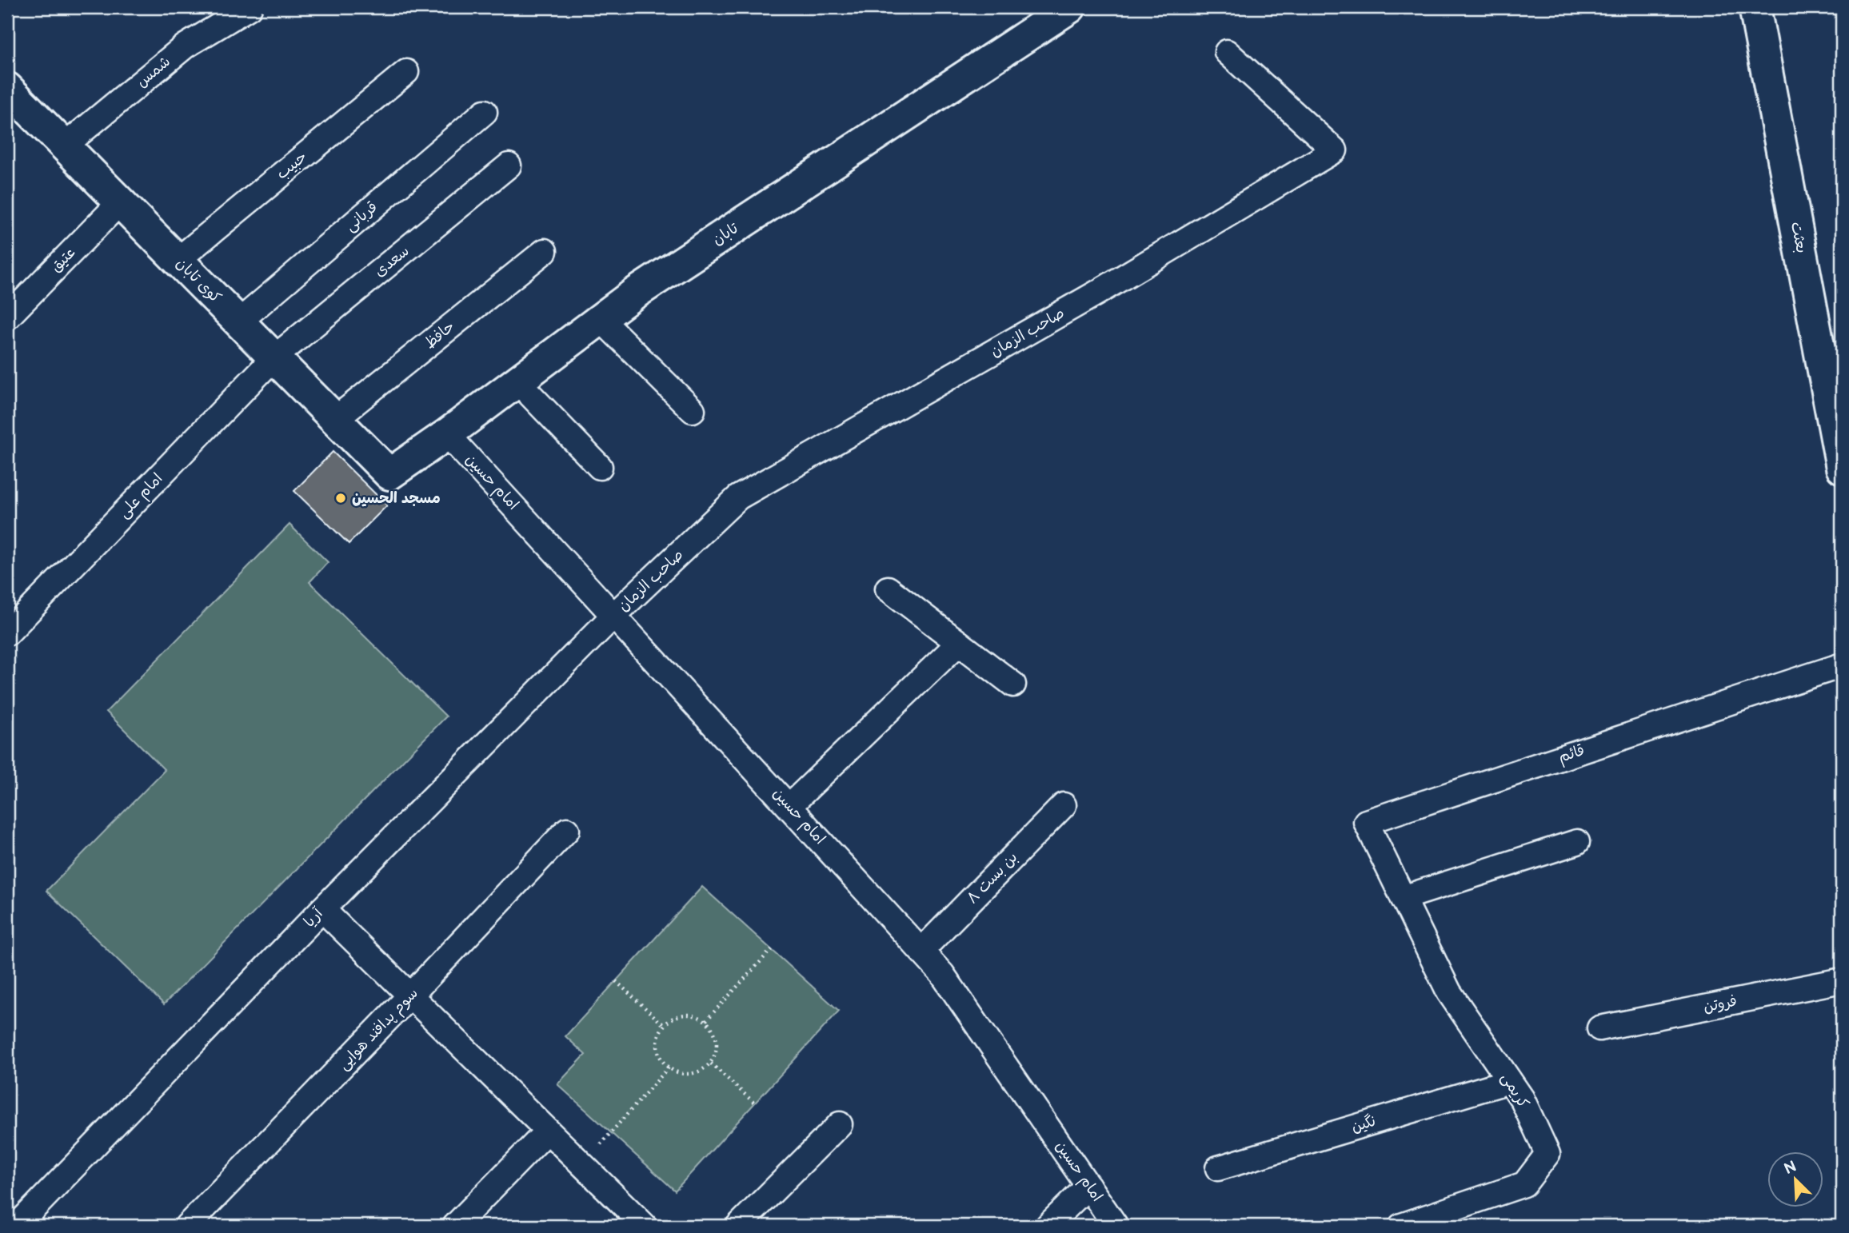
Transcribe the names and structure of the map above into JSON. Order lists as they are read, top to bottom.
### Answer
{
  "streets": {
    "street": [
      "شمس",
      "حبیب",
      "قربانی",
      "تابان",
      "بعثت",
      "عتیق",
      "سعدی",
      "کوی تابان",
      "صاحب الزمان",
      "حافظ",
      "امام حسین",
      "امام علی",
      "قائم",
      "بن بست ۸",
      "آریا",
      "فروتن",
      "سوم پدافند هوایی",
      "کریمی",
      "نگین"
    ]
  },
  "crossings": [
    ["شمس", "کوی تابان"],
    ["حبیب", "کوی تابان"],
    ["قربانی", "کوی تابان"],
    ["تابان", "کوی تابان"],
    ["تابان", "امام حسین"],
    ["عتیق", "کوی تابان"],
    ["سعدی", "کوی تابان"],
    ["سعدی", "امام علی"],
    ["کوی تابان", "حافظ"],
    ["کوی تابان", "امام علی"],
    ["صاحب الزمان", "امام حسین"],
    ["صاحب الزمان", "آریا"],
    ["امام حسین", "بن بست ۸"],
    ["امام حسین", "آریا"],
    ["قائم", "کریمی"],
    ["کریمی", "نگین"]
  ],
  "places": ["مسجد الحسین"],
  "north": "top left"
}
